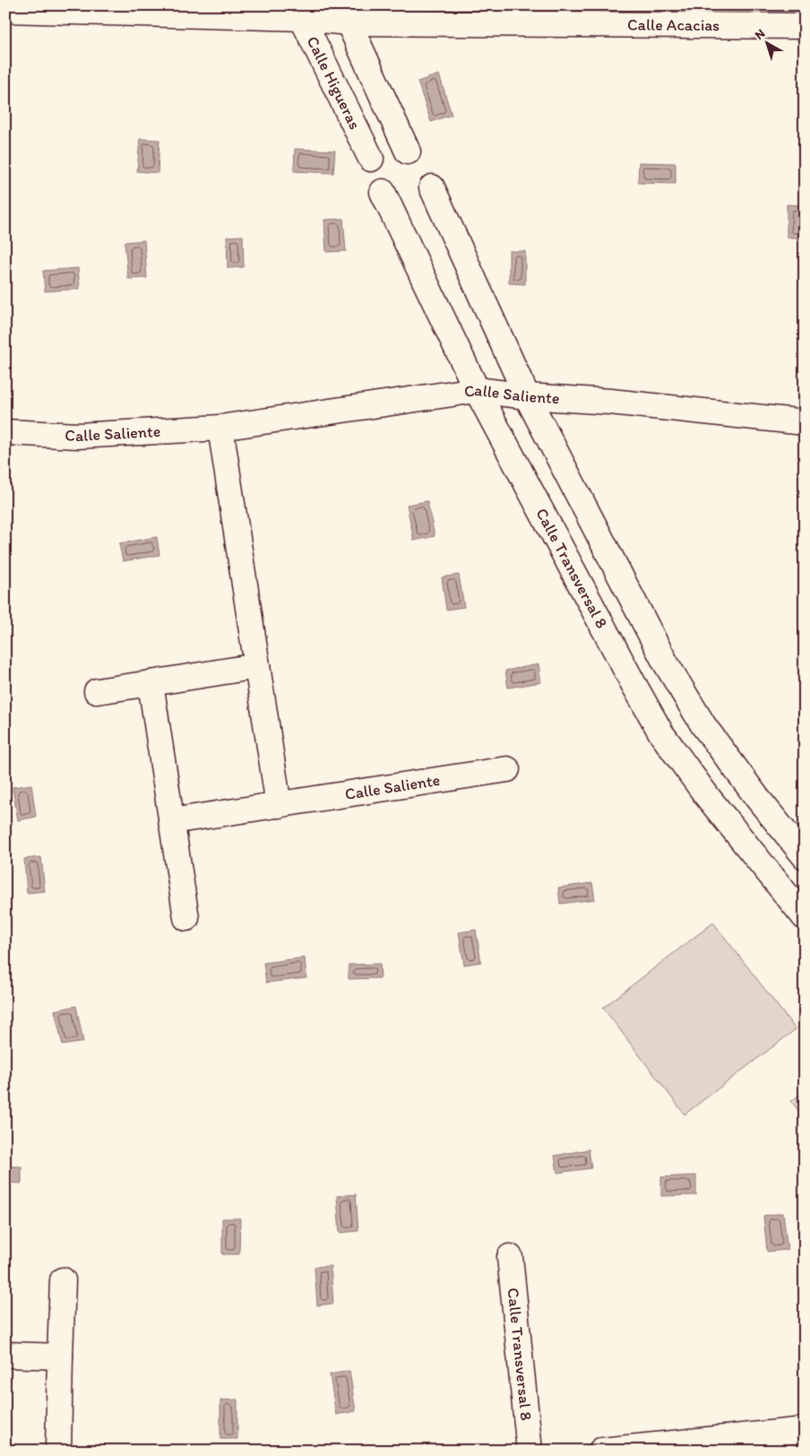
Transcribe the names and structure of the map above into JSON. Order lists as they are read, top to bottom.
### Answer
{
  "streets": {
    "street": [
      "Calle Acacias",
      "Calle Higueras",
      "Calle Saliente",
      "Calle Transversal 8"
    ]
  },
  "crossings": [
    ["Calle Acacias", "Calle Higueras"],
    ["Calle Saliente", "Calle Transversal 8"]
  ],
  "north": "top left"
}
